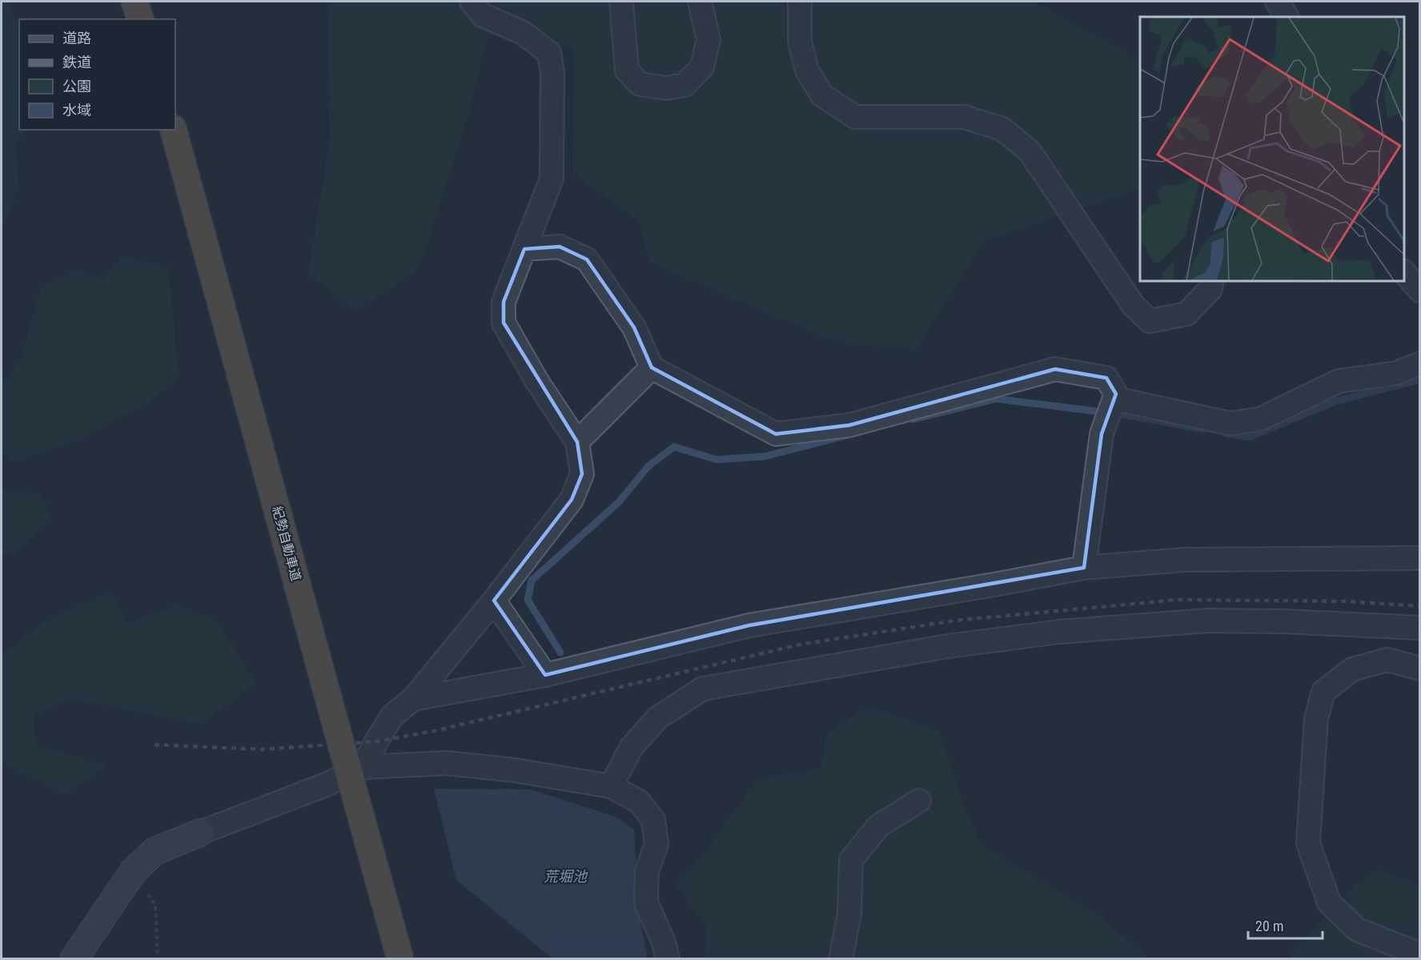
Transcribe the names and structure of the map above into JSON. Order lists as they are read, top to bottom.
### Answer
{
  "streets": {
    "highway": ["紀勢自動車道"]
  },
  "water": ["荒堀池"],
  "legend": [
    "道路",
    "鉄道",
    "公園",
    "水域"
  ],
  "scale_bar": "20 m"
}
